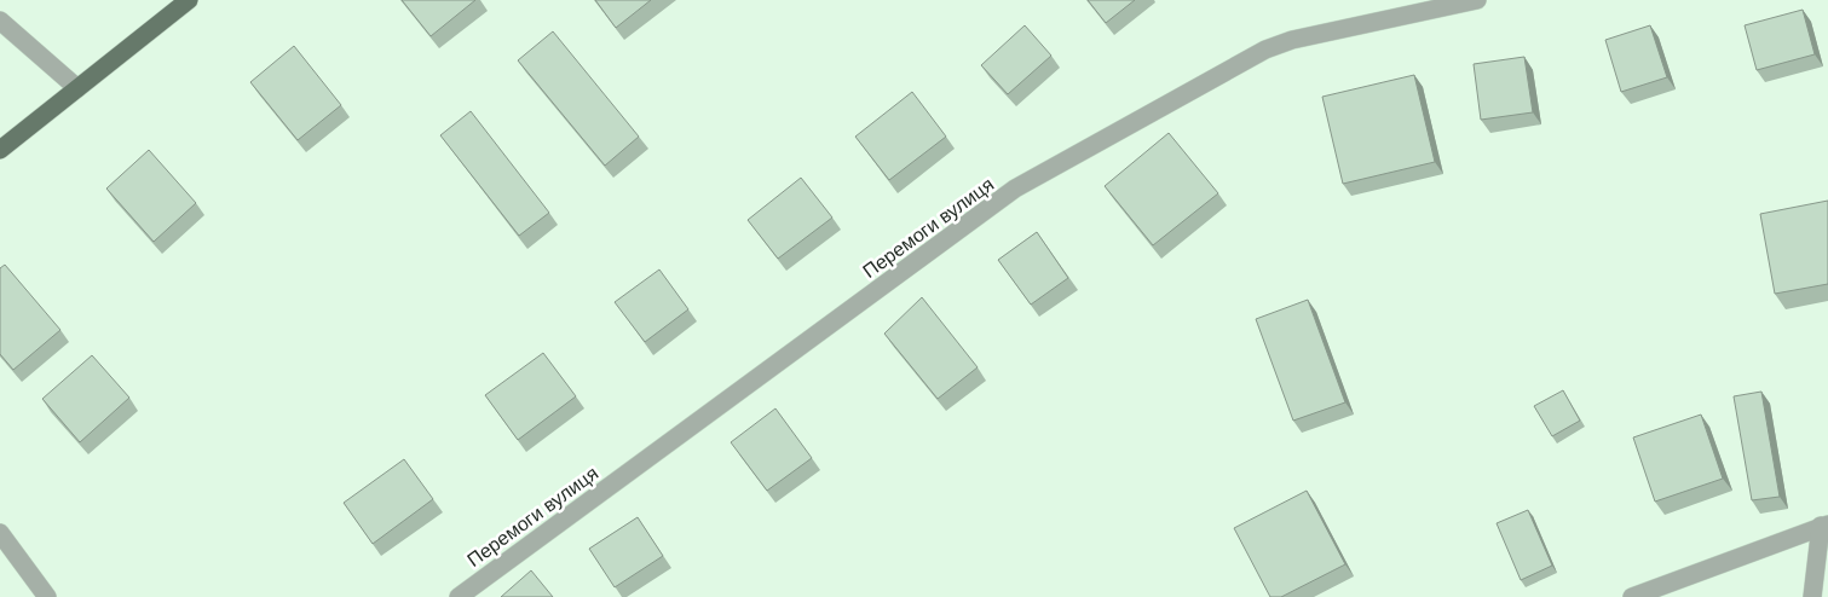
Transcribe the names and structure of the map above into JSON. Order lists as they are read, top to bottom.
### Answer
{
  "streets": {
    "street": ["Перемоги вулиця"]
  }
}
